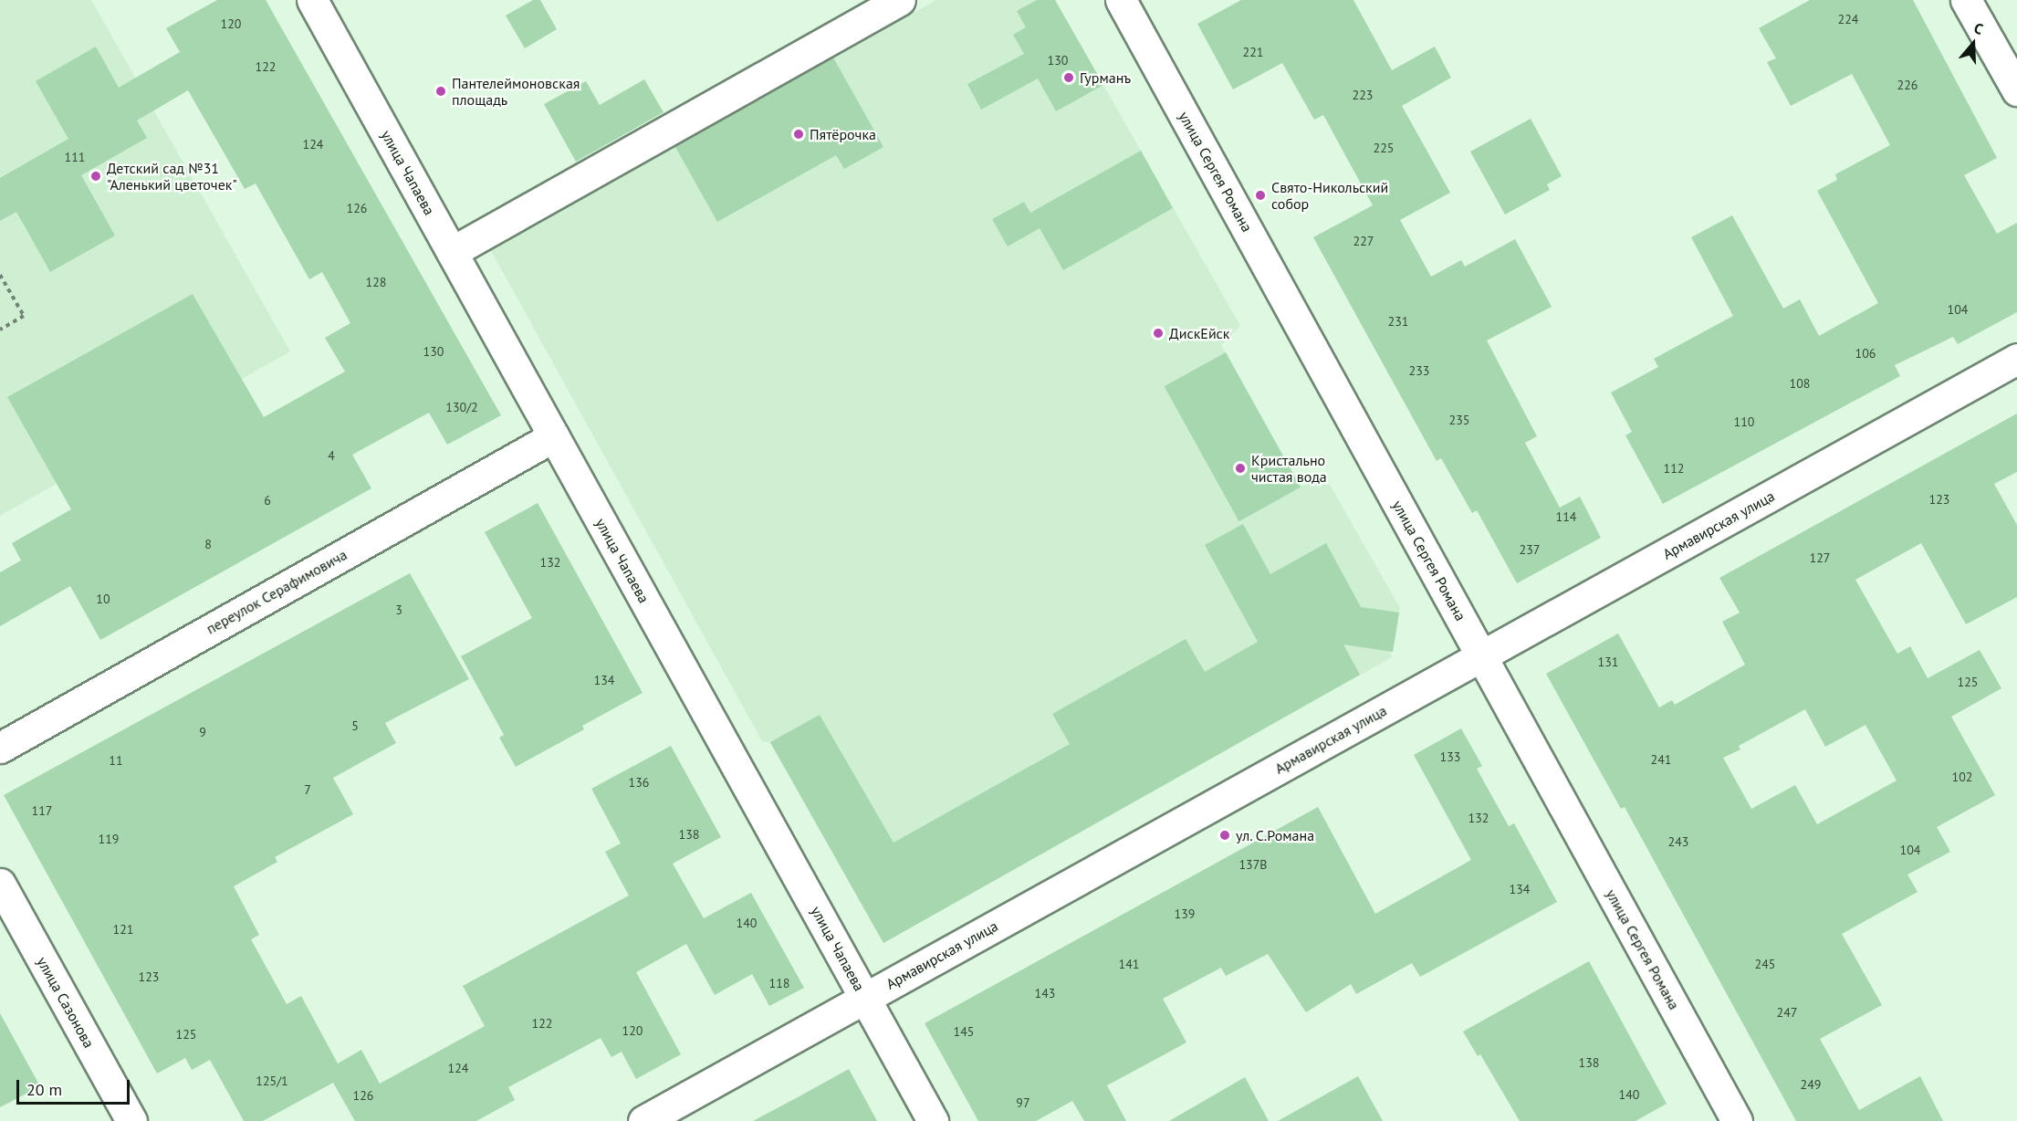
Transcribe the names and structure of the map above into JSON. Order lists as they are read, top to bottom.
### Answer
{
  "streets": {
    "street": [
      "улица Сергея Романа",
      "улица Чапаева",
      "Армавирская улица",
      "переулок Серафимовича",
      "улица Сазонова"
    ]
  },
  "crossings": [
    ["улица Сергея Романа", "Армавирская улица"],
    ["улица Чапаева", "Армавирская улица"],
    ["улица Чапаева", "переулок Серафимовича"]
  ],
  "places": [
    "Гурманъ",
    "Пантелеймоновская площадь",
    "Пятёрочка",
    "Детский сад №31 \"Аленький цветочек\"",
    "Свято-Никольский собор",
    "ДискЕйск",
    "Кристально чистая вода",
    "ул. С.Романа"
  ],
  "house_numbers": [
    "224",
    "120",
    "221",
    "130",
    "122",
    "226",
    "223",
    "124",
    "225",
    "111",
    "126",
    "227",
    "128",
    "104",
    "231",
    "130",
    "106",
    "233",
    "108",
    "130/2",
    "235",
    "110",
    "4",
    "112",
    "123",
    "6",
    "114",
    "8",
    "237",
    "127",
    "132",
    "10",
    "3",
    "131",
    "134",
    "125",
    "5",
    "9",
    "133",
    "241",
    "11",
    "102",
    "136",
    "7",
    "117",
    "132",
    "138",
    "119",
    "243",
    "104",
    "137В",
    "134",
    "139",
    "140",
    "121",
    "141",
    "245",
    "123",
    "118",
    "143",
    "247",
    "122",
    "120",
    "145",
    "125",
    "138",
    "124",
    "125/1",
    "249",
    "140",
    "126",
    "97"
  ],
  "scale_bar": "20 m",
  "north": "top"
}
